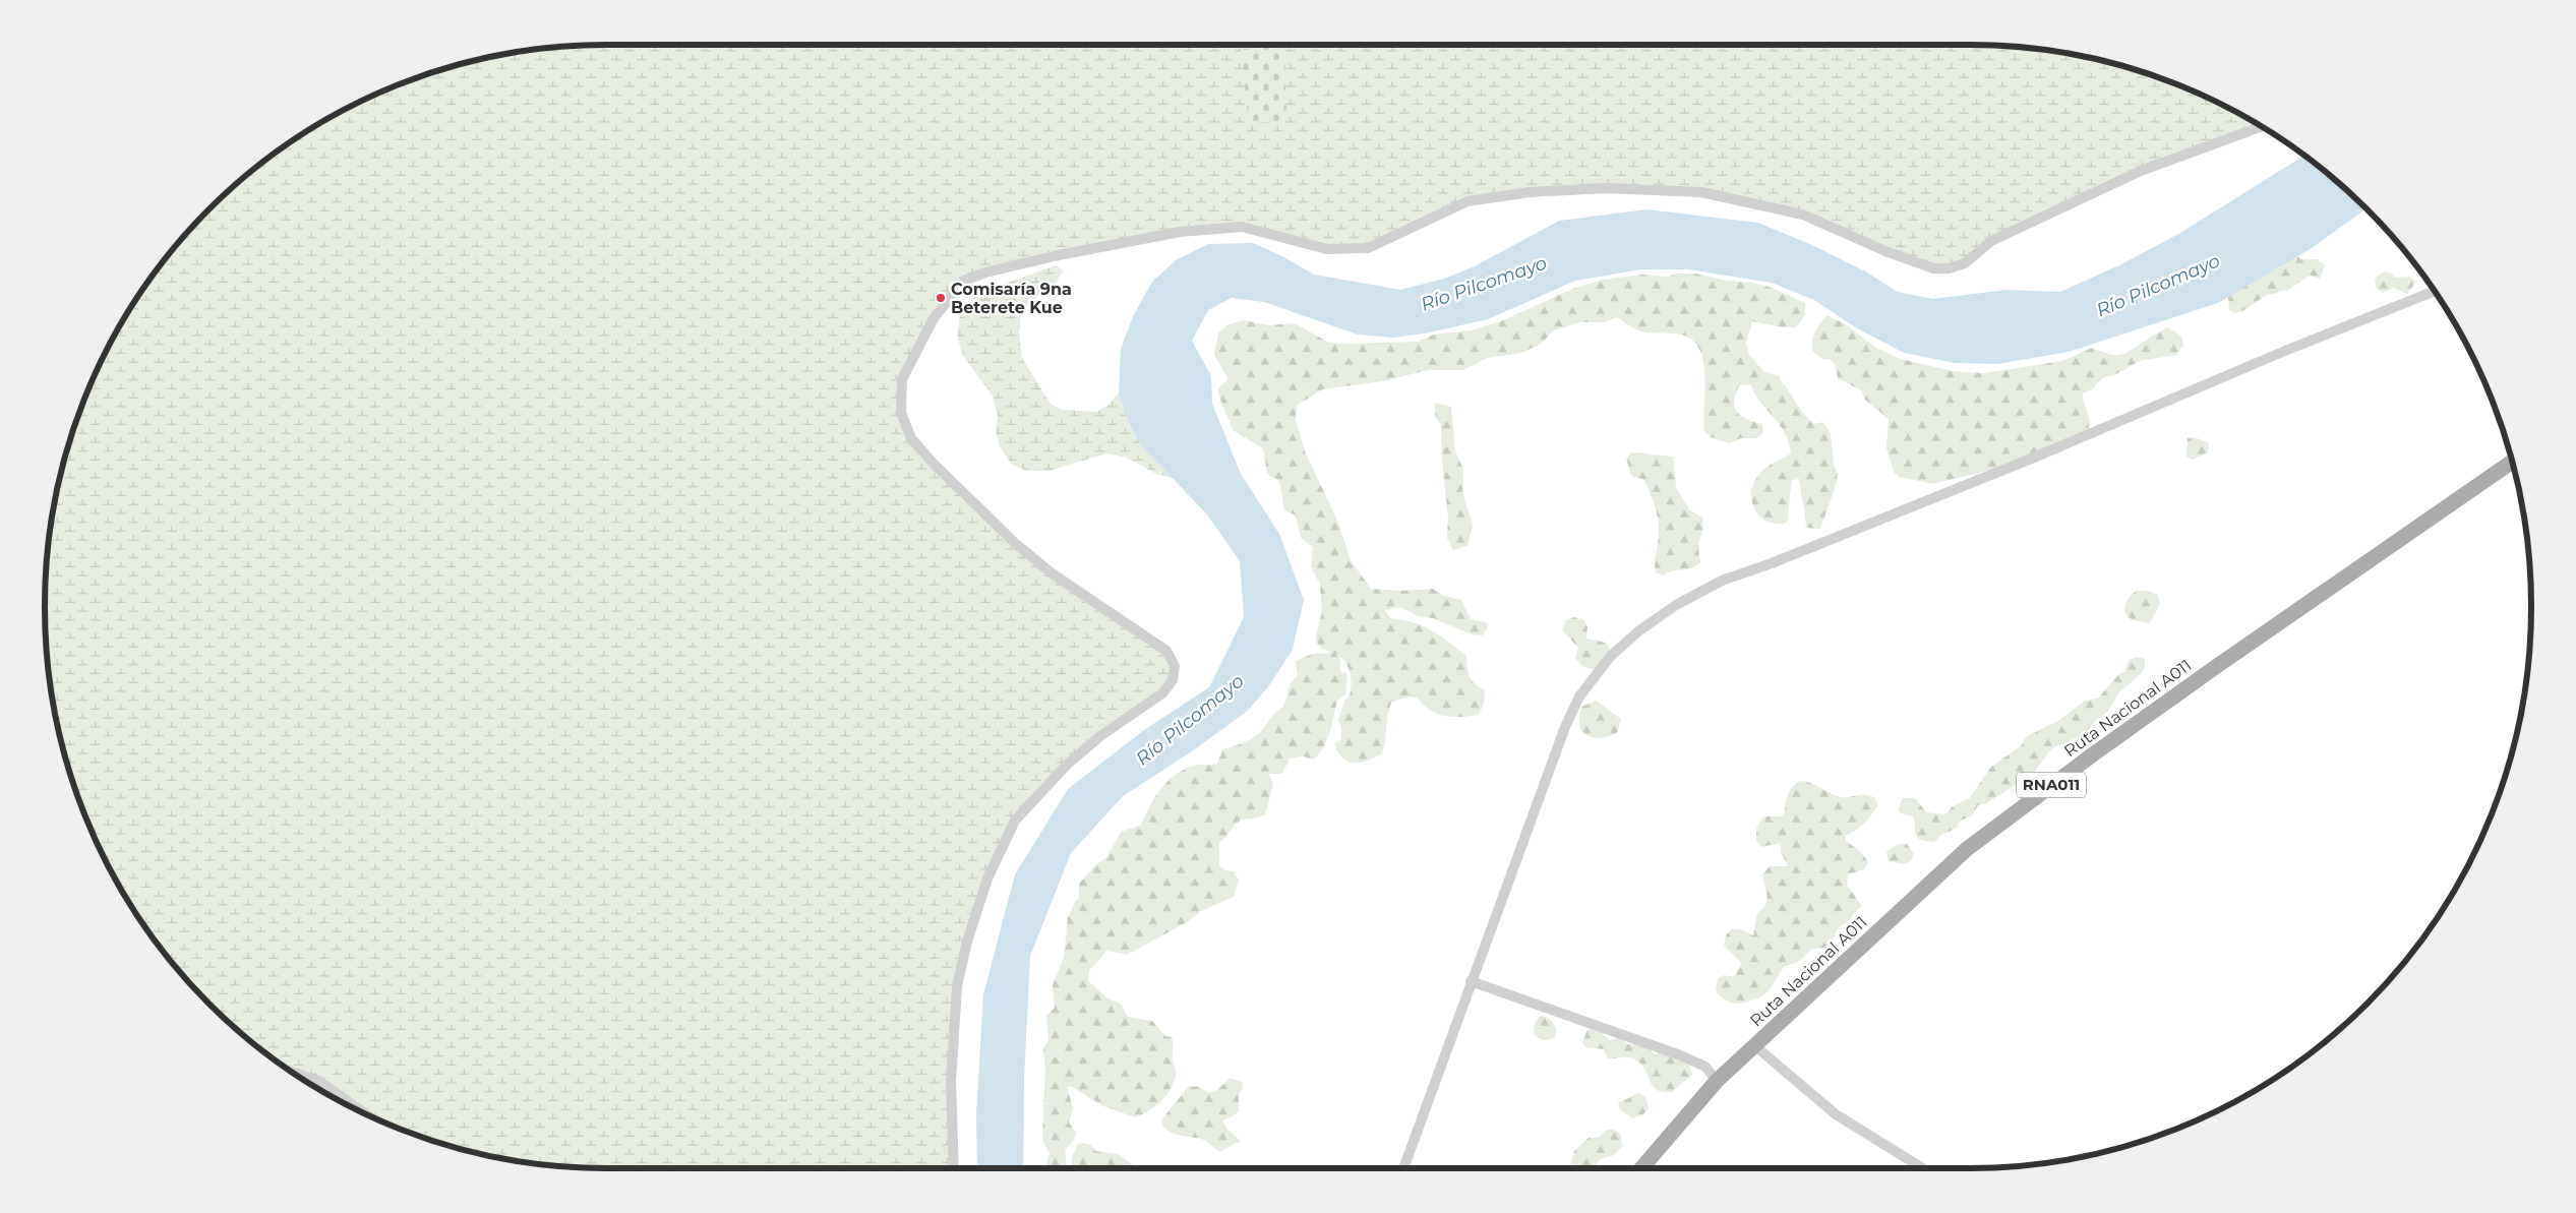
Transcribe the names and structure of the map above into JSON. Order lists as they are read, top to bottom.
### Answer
{
  "streets": {
    "main road": ["Ruta Nacional A011", "RNA011"]
  },
  "water": ["Río Pilcomayo"],
  "places": ["Comisaría 9na Beterete Kue"]
}
